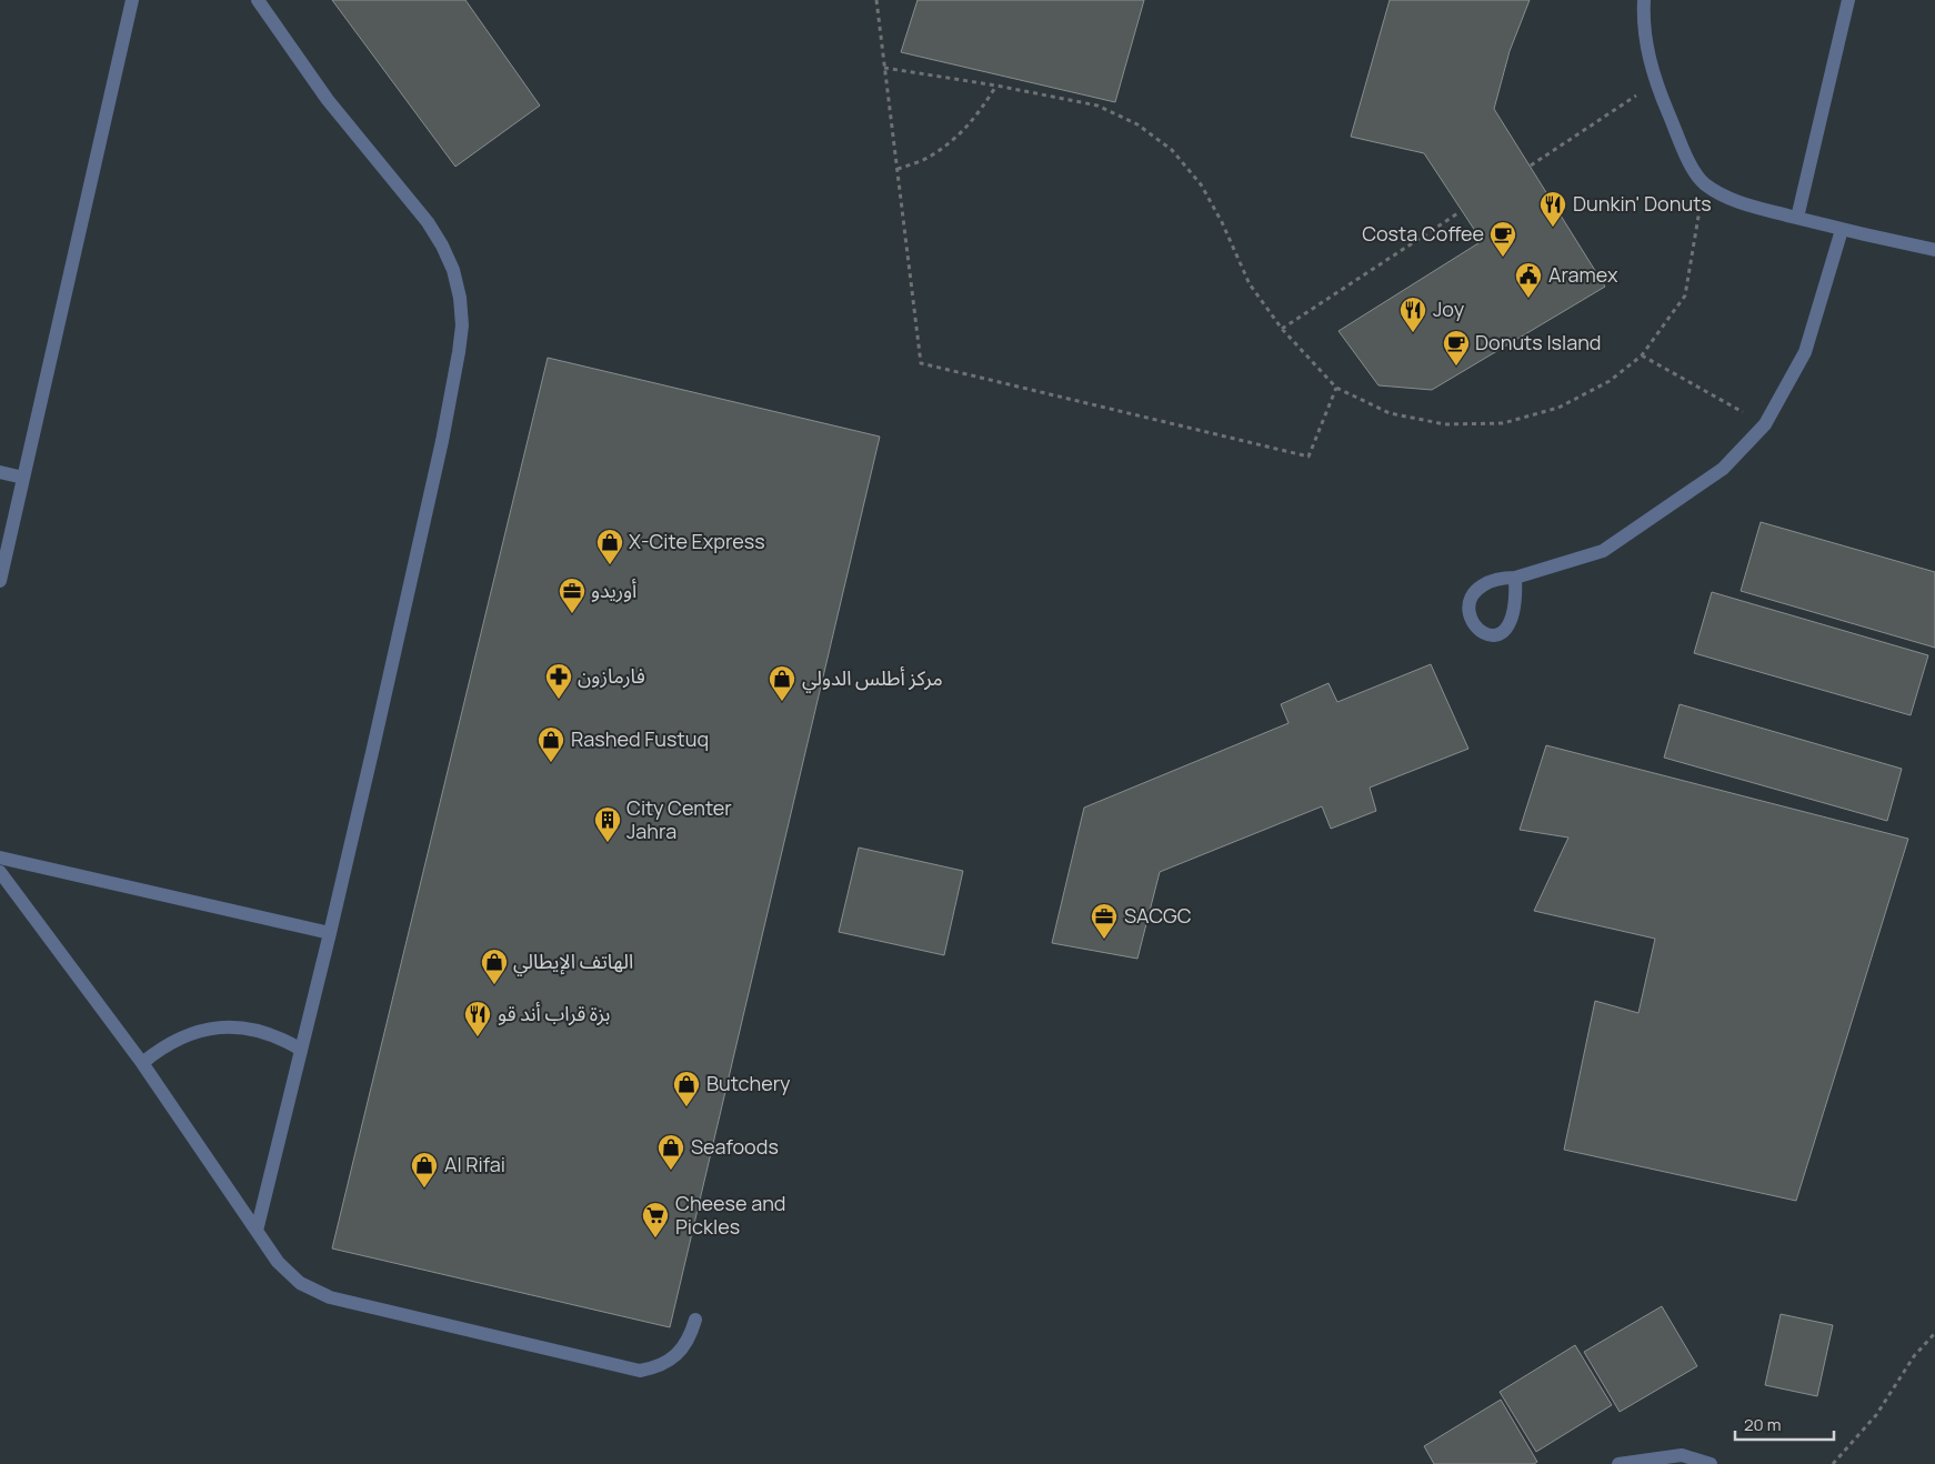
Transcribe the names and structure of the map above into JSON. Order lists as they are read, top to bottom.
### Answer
{
  "places": {
    "restaurant": ["Dunkin' Donuts", "Joy", "بزة قراب أند قو"],
    "cafe": ["Costa Coffee", "Donuts Island"],
    "public building": ["Aramex"],
    "shop": [
      "X-Cite Express",
      "مركز أطلس الدولي",
      "Rashed Fustuq",
      "الهاتف الإيطالي",
      "Butchery",
      "Seafoods",
      "Al Rifai"
    ],
    "office": ["أوريدو", "SACGC"],
    "pharmacy": ["فارمازون"],
    "building": ["City Center Jahra"],
    "supermarket": ["Cheese and Pickles"]
  },
  "scale_bar": "20 m"
}
